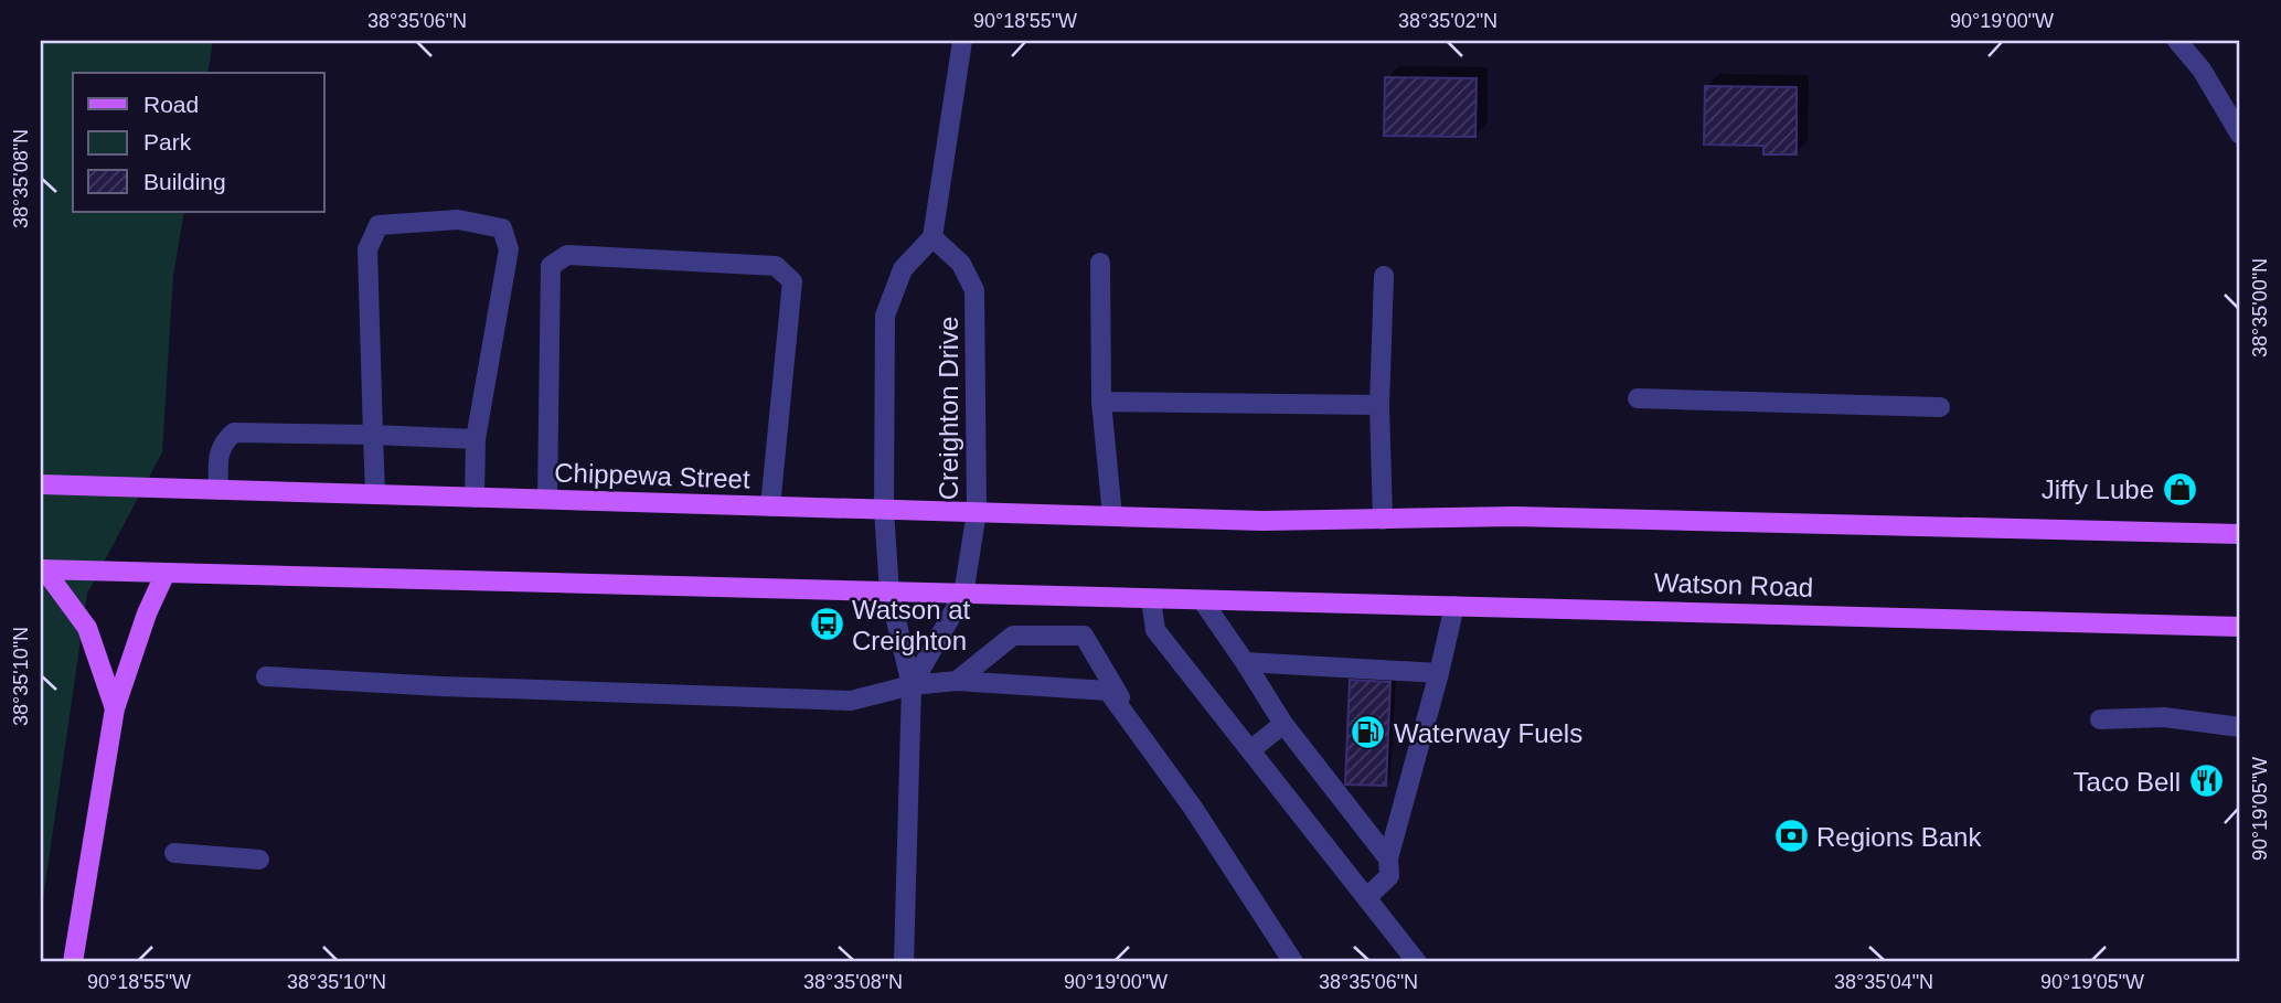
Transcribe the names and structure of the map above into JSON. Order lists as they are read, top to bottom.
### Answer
{
  "streets": {
    "main road": ["Chippewa Street", "Watson Road"],
    "street": ["Creighton Drive"]
  },
  "crossings": [
    ["Creighton Drive", "Chippewa Street"]
  ],
  "places": {
    "shop": ["Jiffy Lube"],
    "bus stop": ["Watson at Creighton"],
    "fuel station": ["Waterway Fuels"],
    "restaurant": ["Taco Bell"],
    "bank": ["Regions Bank"]
  },
  "legend": ["Road", "Park", "Building"],
  "coordinates": [
    "38°35'06\"N",
    "90°18'55\"W",
    "38°35'02\"N",
    "90°19'00\"W",
    "38°35'08\"N",
    "38°35'00\"N",
    "38°35'10\"N",
    "90°19'05\"W",
    "38°35'04\"N"
  ]
}
